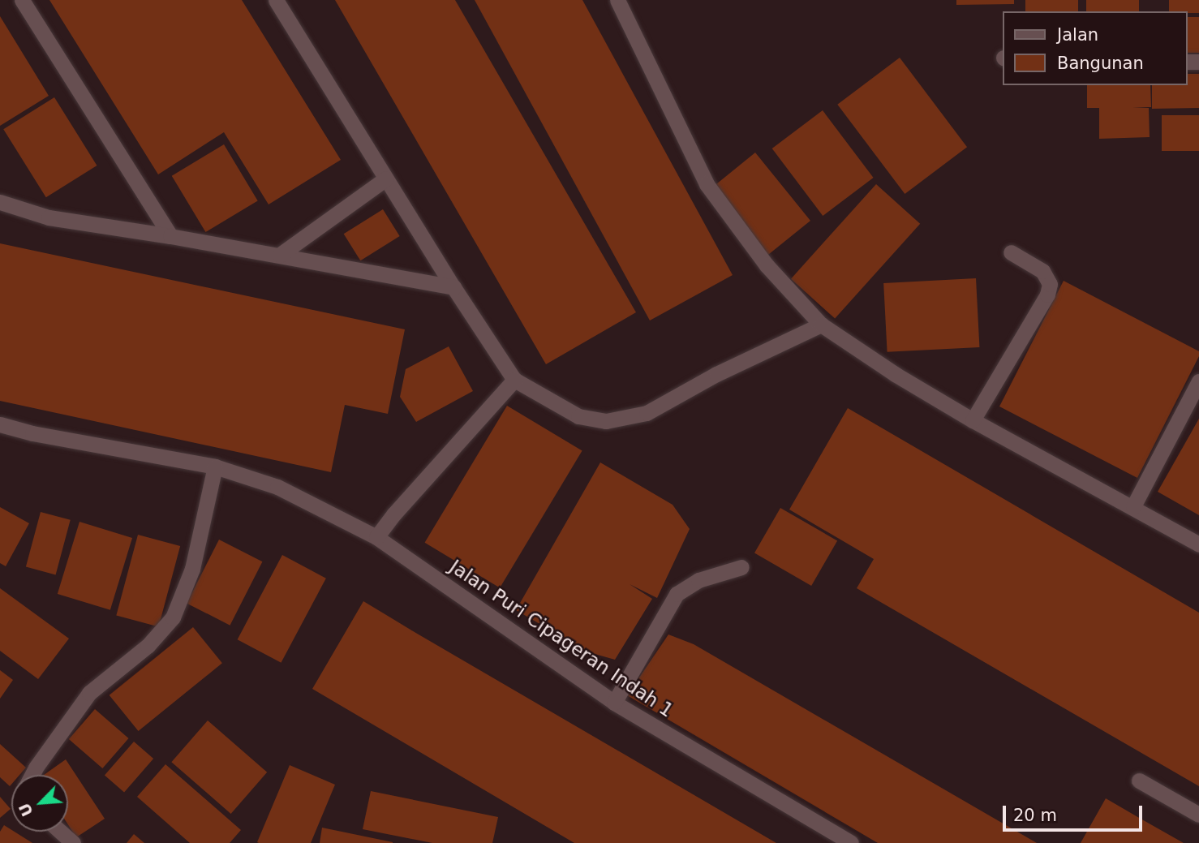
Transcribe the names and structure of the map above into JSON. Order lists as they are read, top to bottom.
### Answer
{
  "streets": {
    "street": ["Jalan Puri Cipageran Indah 1"]
  },
  "legend": ["Jalan", "Bangunan"],
  "scale_bar": "20 m",
  "north": "bottom left"
}
